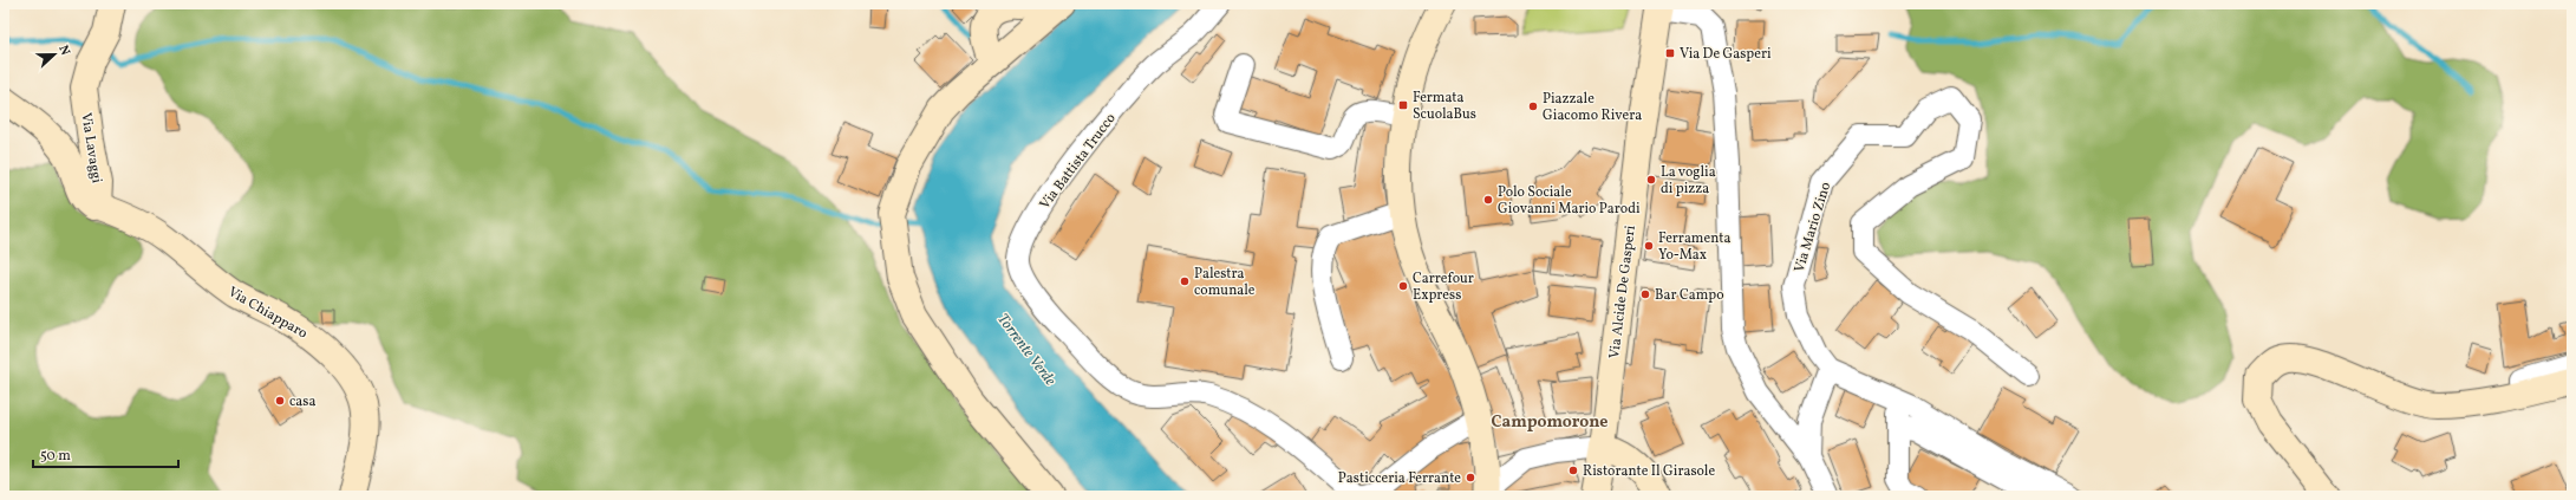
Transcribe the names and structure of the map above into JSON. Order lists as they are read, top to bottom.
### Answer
{
  "streets": {
    "main road": ["Via Lavaggi", "Via Alcide De Gasperi", "Via Chiapparo"],
    "street": ["Via Battista Trucco", "Via Mario Zino"]
  },
  "crossings": [
    ["Via Lavaggi", "Via Chiapparo"]
  ],
  "districts": ["Campomorone"],
  "water": ["Torrente Verde"],
  "places": {
    "transit": ["Via De Gasperi", "Fermata ScuolaBus"],
    "other": [
      "Piazzale Giacomo Rivera",
      "La voglia di pizza",
      "Polo Sociale Giovanni Mario Parodi",
      "Ferramenta Yo-Max",
      "Palestra comunale",
      "Carrefour Express",
      "Bar Campo",
      "casa",
      "Ristorante Il Girasole",
      "Pasticceria Ferrante"
    ]
  },
  "scale_bar": "50 m",
  "north": "right"
}
